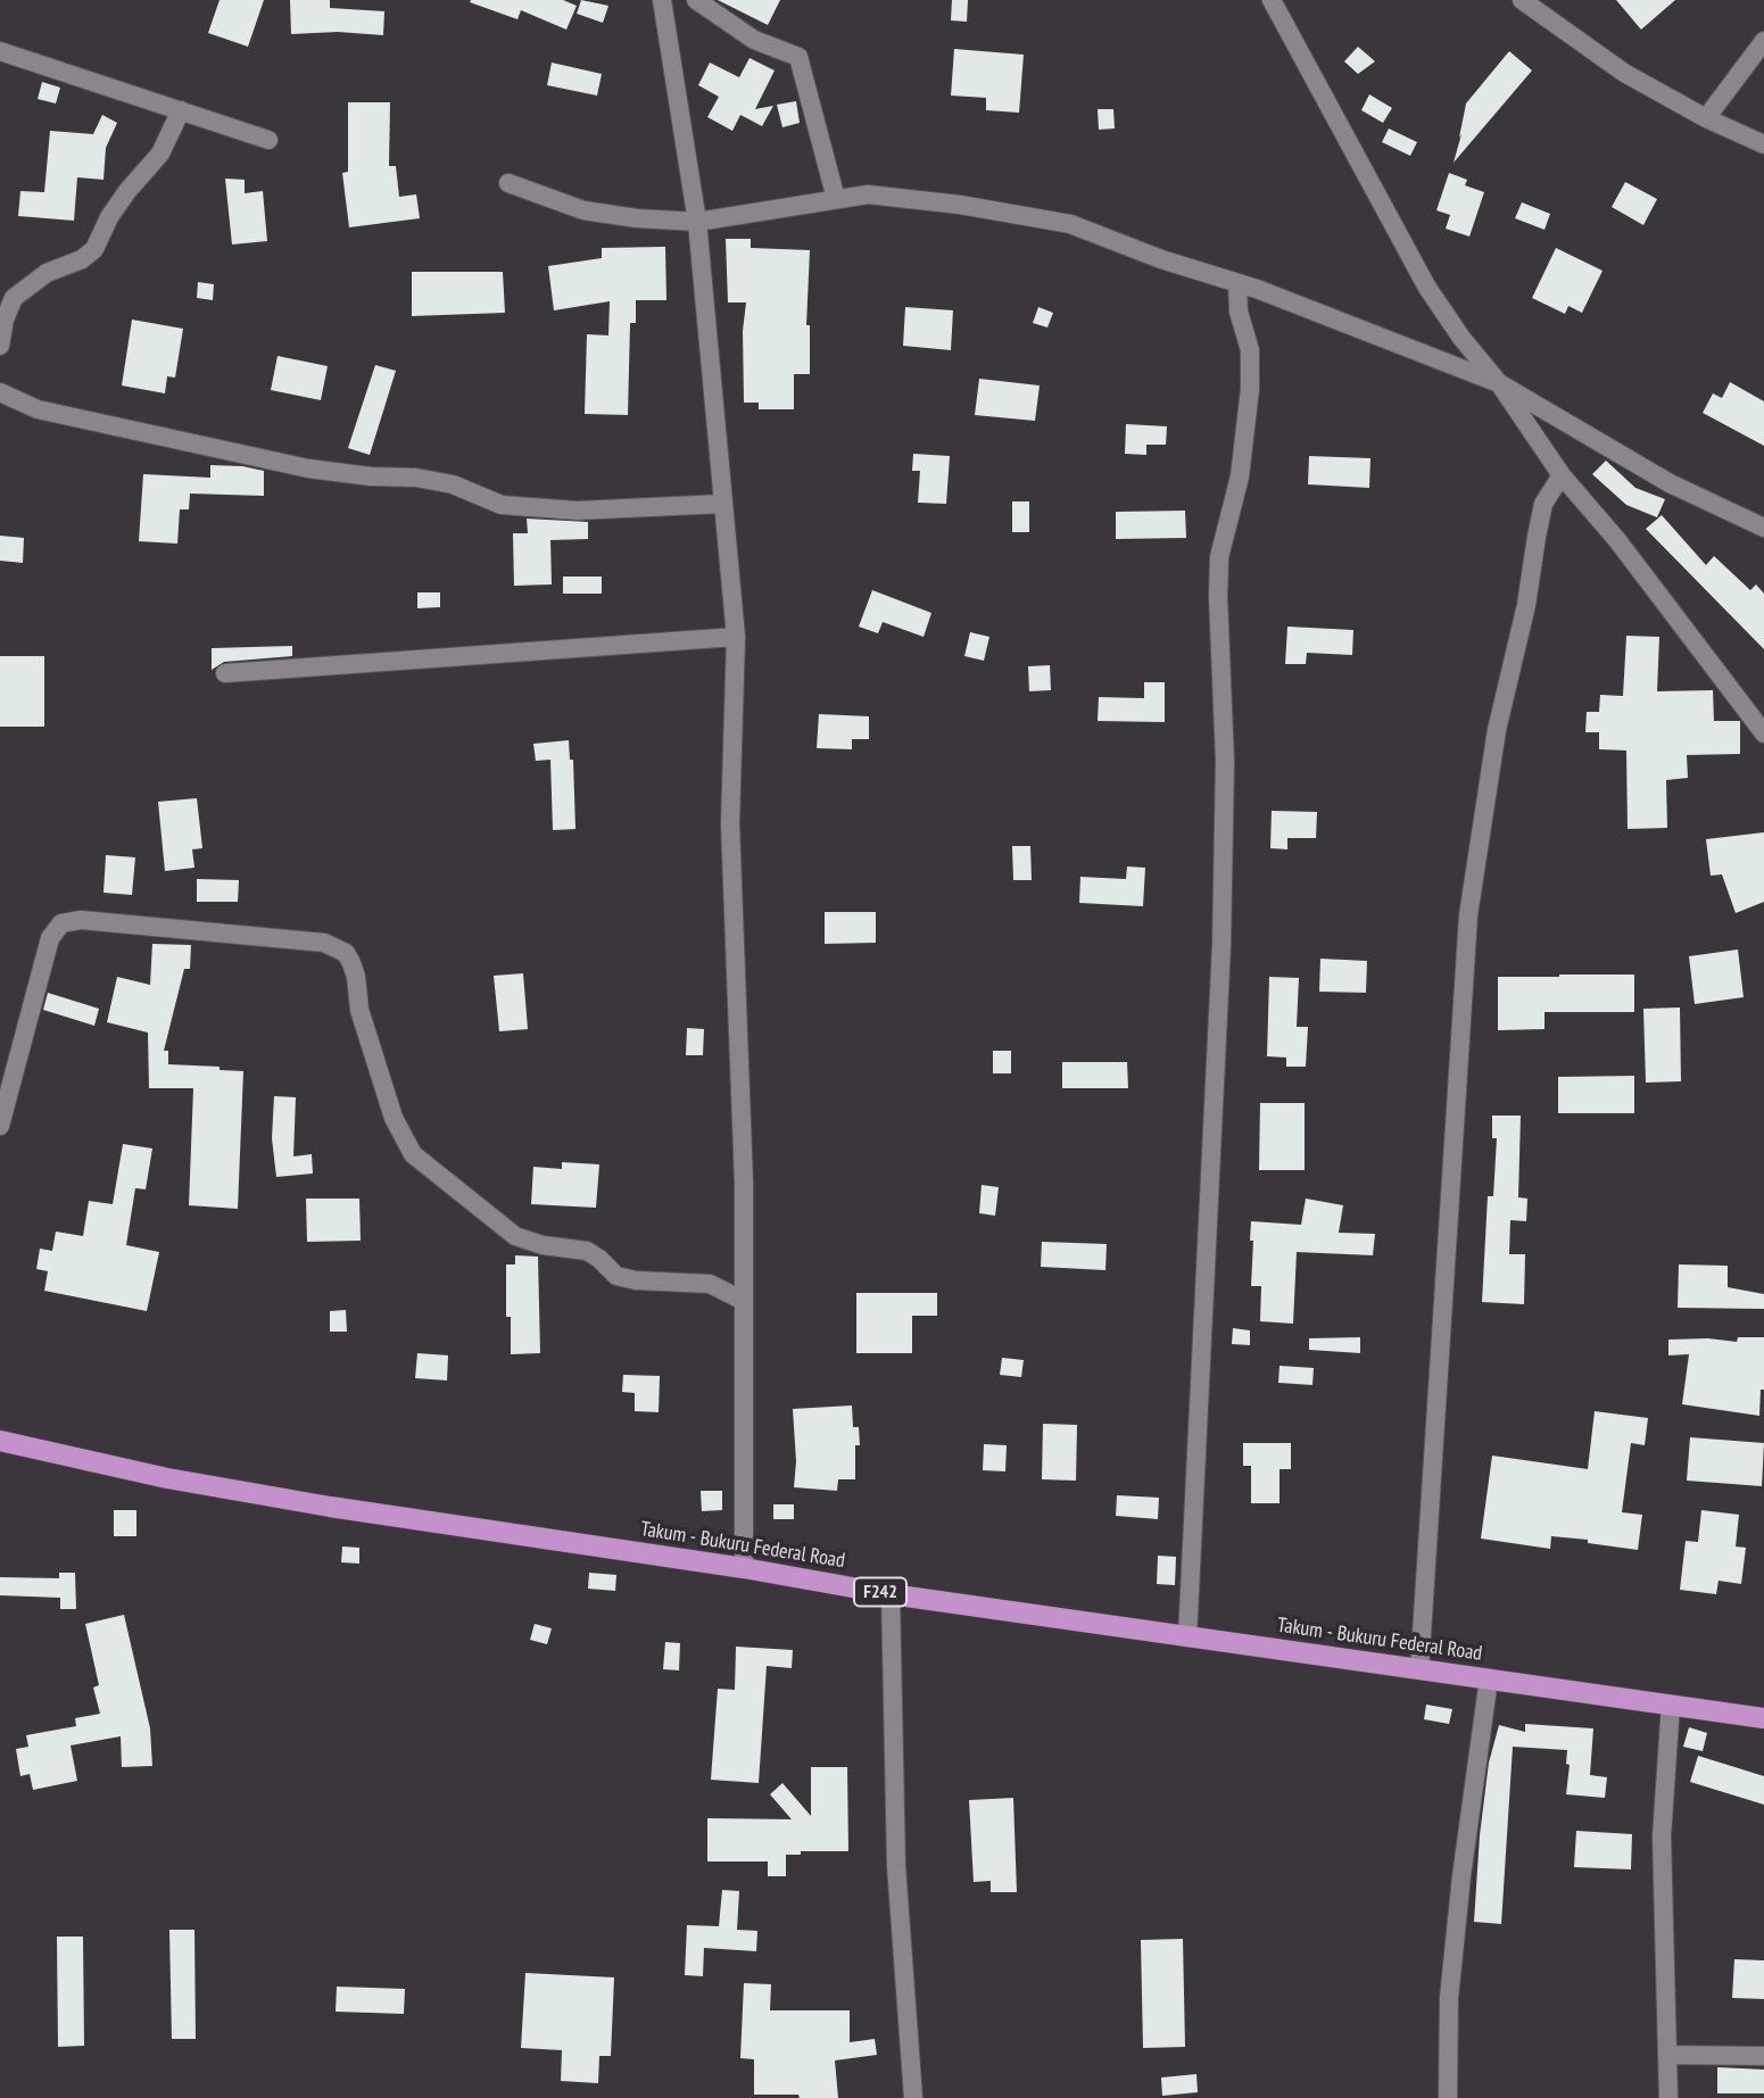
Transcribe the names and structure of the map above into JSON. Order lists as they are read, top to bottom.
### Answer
{
  "streets": {
    "main road": ["Takum - Bukuru Federal Road", "F242"]
  }
}
